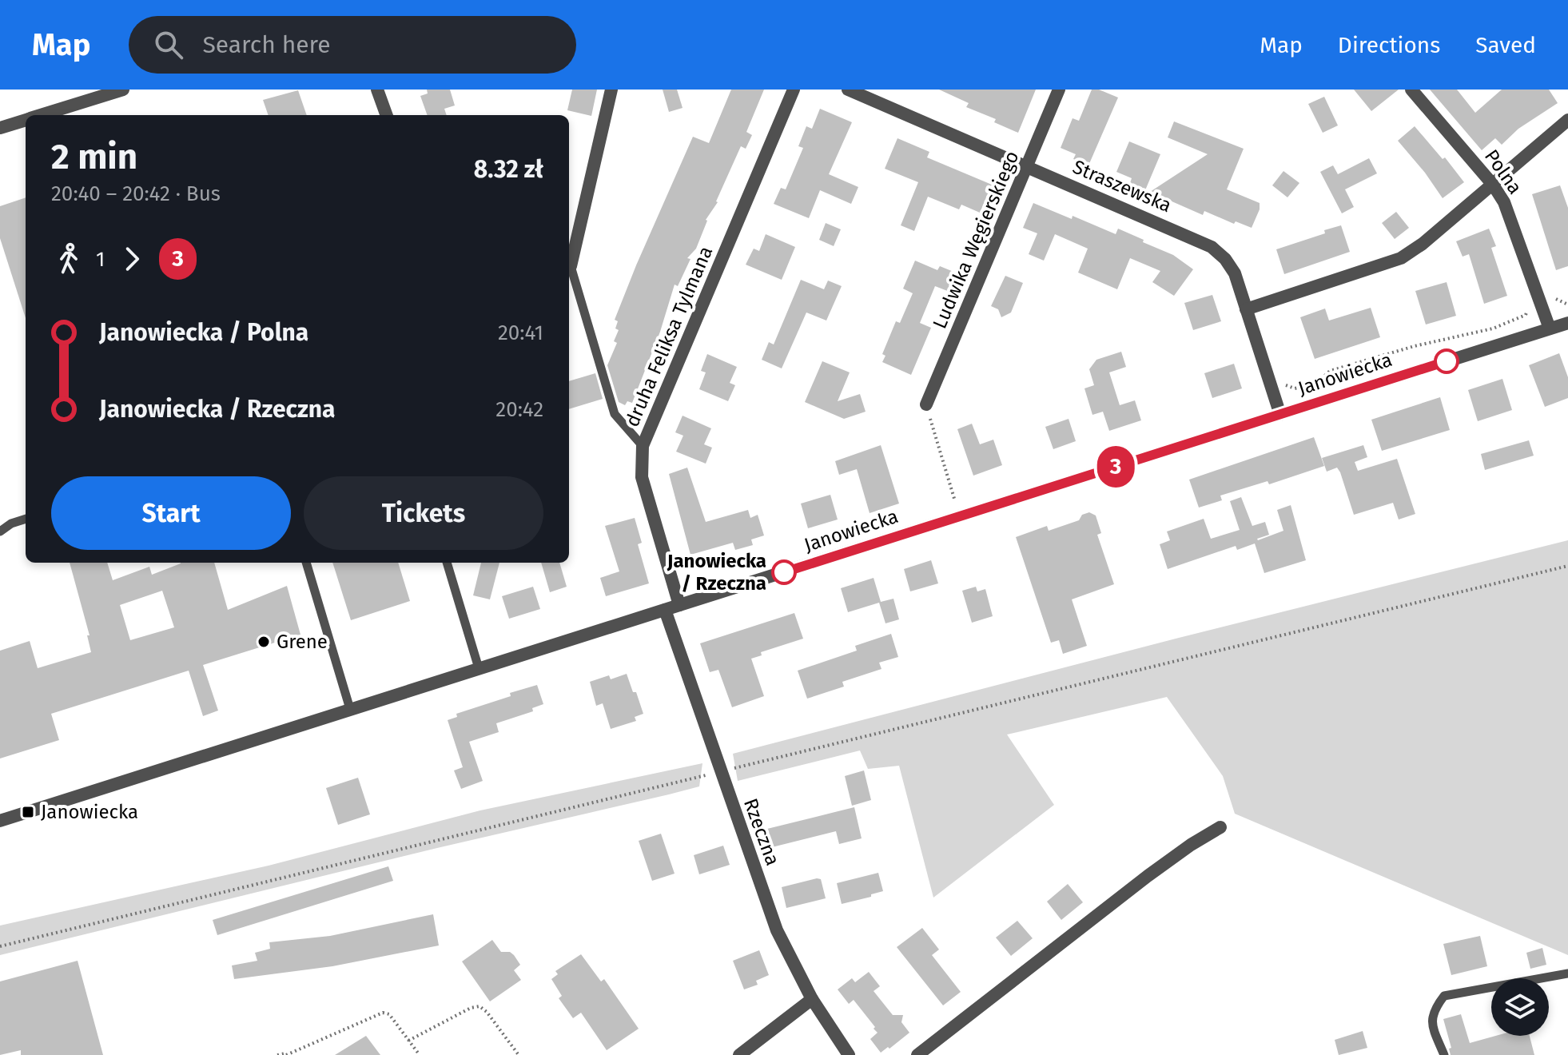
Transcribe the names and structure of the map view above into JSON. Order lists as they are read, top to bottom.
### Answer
{
  "streets": {
    "street": [
      "Polna",
      "Straszewska",
      "Ludwika Węgierskiego",
      "druha Feliksa Tylmana",
      "Janowiecka",
      "Rzeczna"
    ]
  },
  "crossings": [
    ["Polna", "Janowiecka"],
    ["Straszewska", "Ludwika Węgierskiego"],
    ["Straszewska", "Janowiecka"],
    ["druha Feliksa Tylmana", "Janowiecka"],
    ["Janowiecka", "Rzeczna"]
  ],
  "places": {
    "other": ["Janowiecka / Rzeczna", "Grene"],
    "transit": ["Janowiecka"]
  },
  "lines": ["bus line 3"],
  "page": {
    "header": "Map",
    "search": "Search here",
    "nav": ["Map", "Directions", "Saved"],
    "on_map": "3",
    "heading": ["2 min", "20:40 – 20:42 · Bus", "8.32 zł"],
    "legs": ["1", "3"],
    "list": [
      {
        "name": "Janowiecka / Polna",
        "value": "20:41"
      },
      {
        "name": "Janowiecka / Rzeczna",
        "value": "20:42"
      }
    ],
    "buttons": ["Start", "Tickets"]
  }
}
